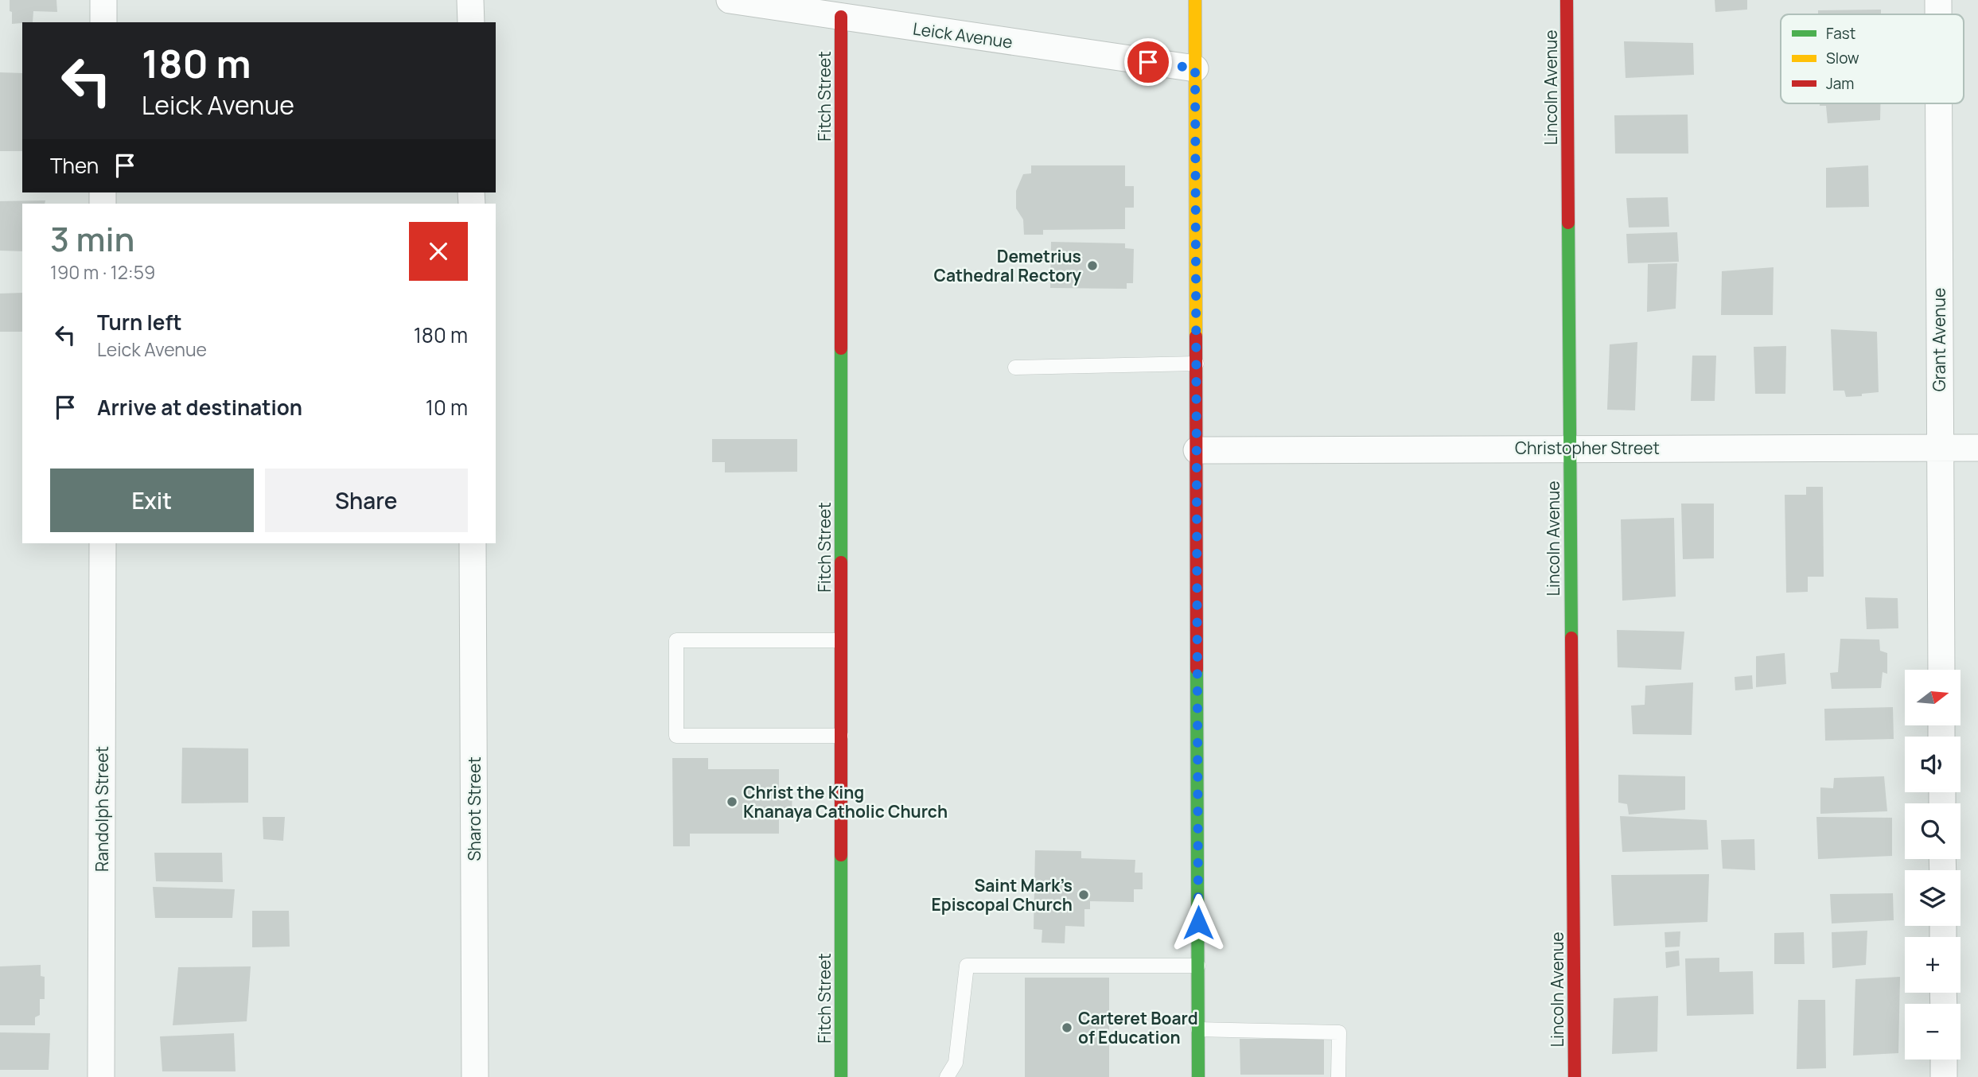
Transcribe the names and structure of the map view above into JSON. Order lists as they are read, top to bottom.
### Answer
{
  "streets": {
    "street": [
      "Leick Avenue",
      "Lincoln Avenue",
      "Fitch Street",
      "Grant Avenue",
      "Christopher Street",
      "Randolph Street",
      "Sharot Street"
    ]
  },
  "crossings": [
    ["Leick Avenue", "Fitch Street"],
    ["Lincoln Avenue", "Christopher Street"],
    ["Grant Avenue", "Christopher Street"]
  ],
  "places": [
    "Demetrius Cathedral Rectory",
    "Christ the King Knanaya Catholic Church",
    "Saint Mark’s Episcopal Church",
    "Carteret Board of Education"
  ],
  "legend": ["Fast", "Slow", "Jam"],
  "north": "right",
  "page": {
    "turn": ["180 m", "Leick Avenue"],
    "then": "Then",
    "heading": ["3 min", "190 m · 12:59"],
    "list": [
      {
        "name": "Turn left",
        "note": "Leick Avenue",
        "value": "180 m"
      },
      {
        "name": "Arrive at destination",
        "value": "10 m"
      }
    ],
    "buttons": ["Exit", "Share"],
    "map_buttons": ["+", "−"]
  }
}
